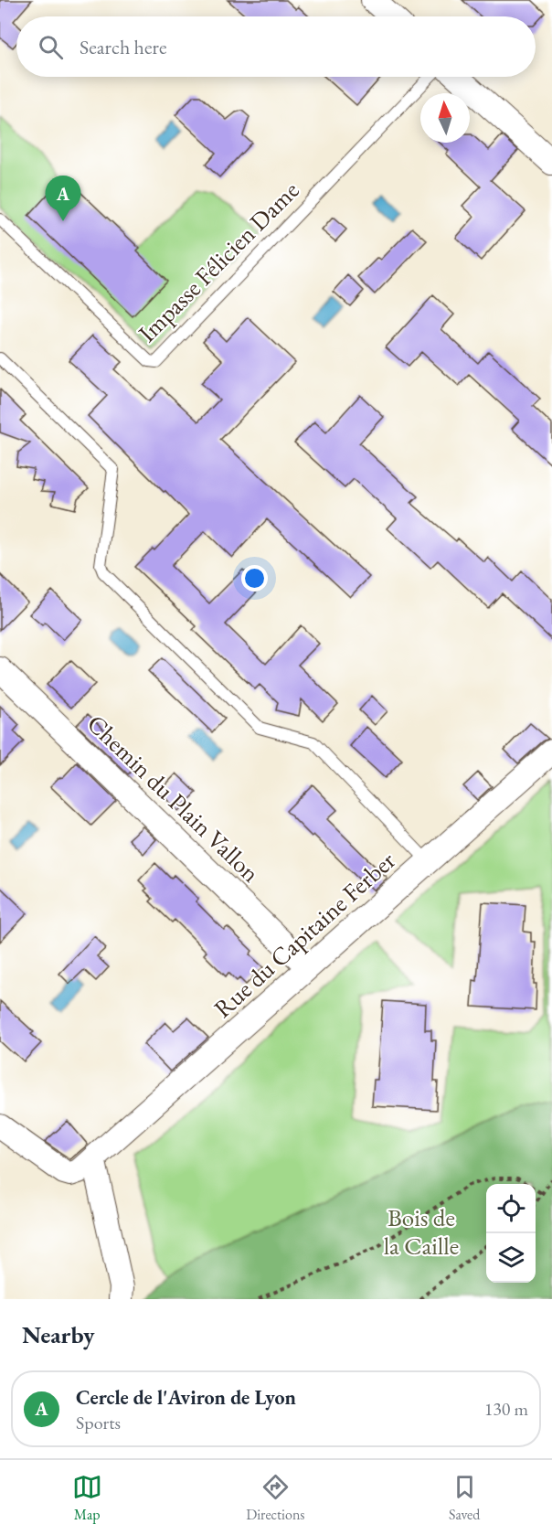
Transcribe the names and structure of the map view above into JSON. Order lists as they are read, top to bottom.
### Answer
{
  "streets": {
    "street": ["Chemin du Plain Vallon", "Rue du Capitaine Ferber"],
    "lane": ["Impasse Félicien Dame"]
  },
  "crossings": [
    ["Chemin du Plain Vallon", "Rue du Capitaine Ferber"]
  ],
  "parks": ["Bois de la Caille"],
  "north": "top",
  "page": {
    "search": "Search here",
    "pins": "A",
    "heading": "Nearby",
    "list": [
      {
        "mark": "A",
        "name": "Cercle de l'Aviron de Lyon",
        "note": "Sports",
        "value": "130 m"
      }
    ],
    "nav": ["Map", "Directions", "Saved"]
  }
}
